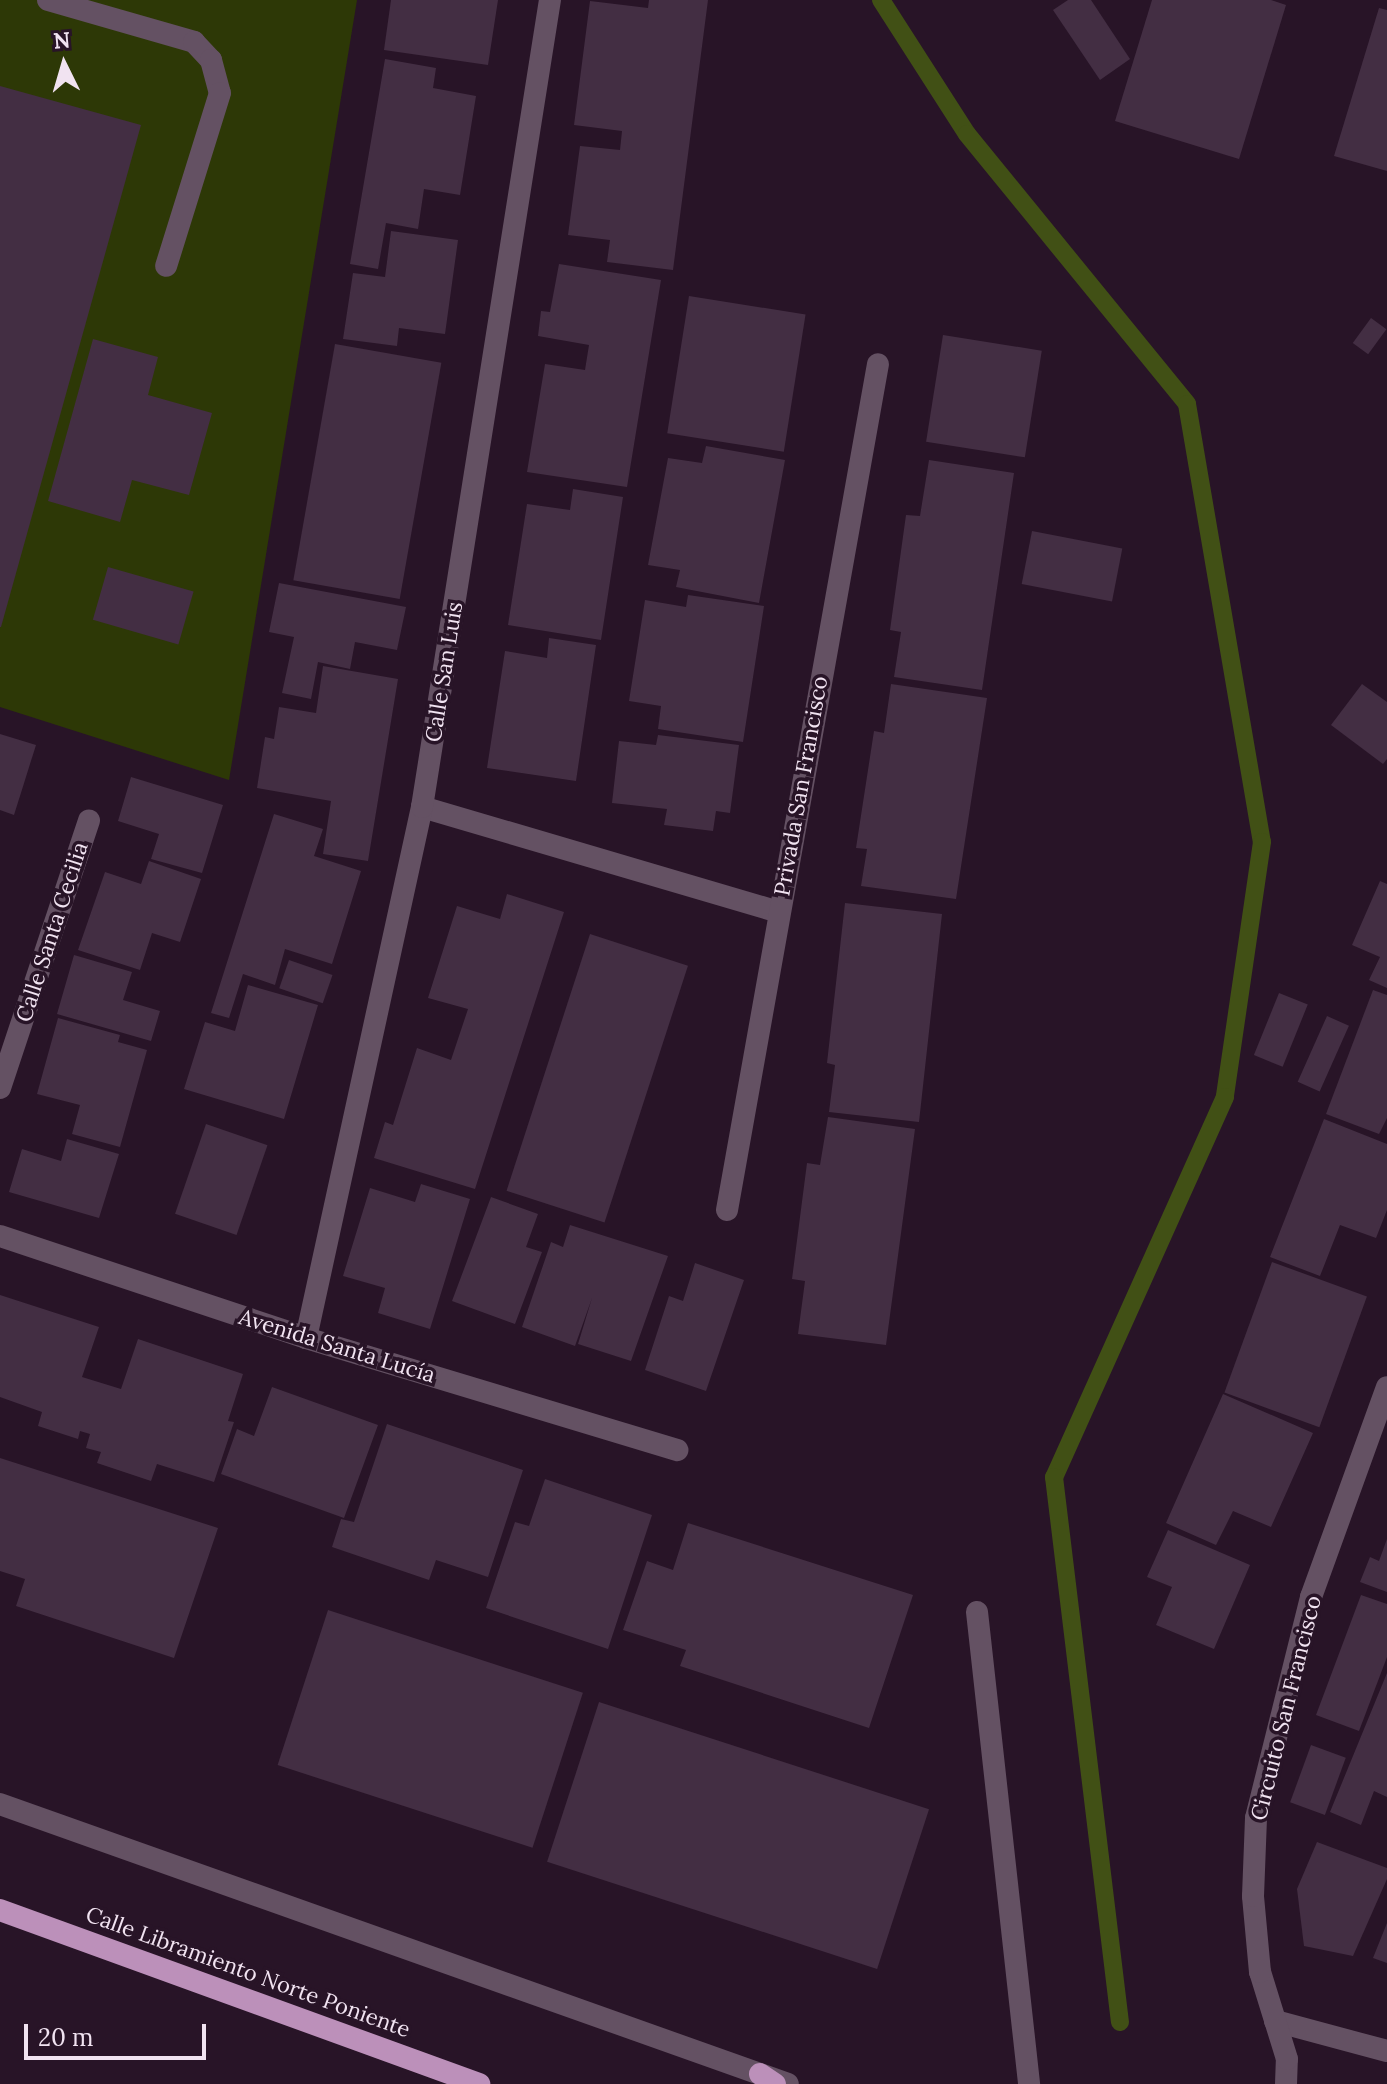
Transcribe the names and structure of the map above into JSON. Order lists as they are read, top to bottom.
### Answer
{
  "streets": {
    "highway": ["Calle Libramiento Norte Poniente"],
    "street": [
      "Calle San Luis",
      "Privada San Francisco",
      "Calle Santa Cecilia",
      "Avenida Santa Lucía",
      "Circuito San Francisco"
    ]
  },
  "crossings": [
    ["Calle San Luis", "Avenida Santa Lucía"]
  ],
  "scale_bar": "20 m",
  "north": "top"
}
